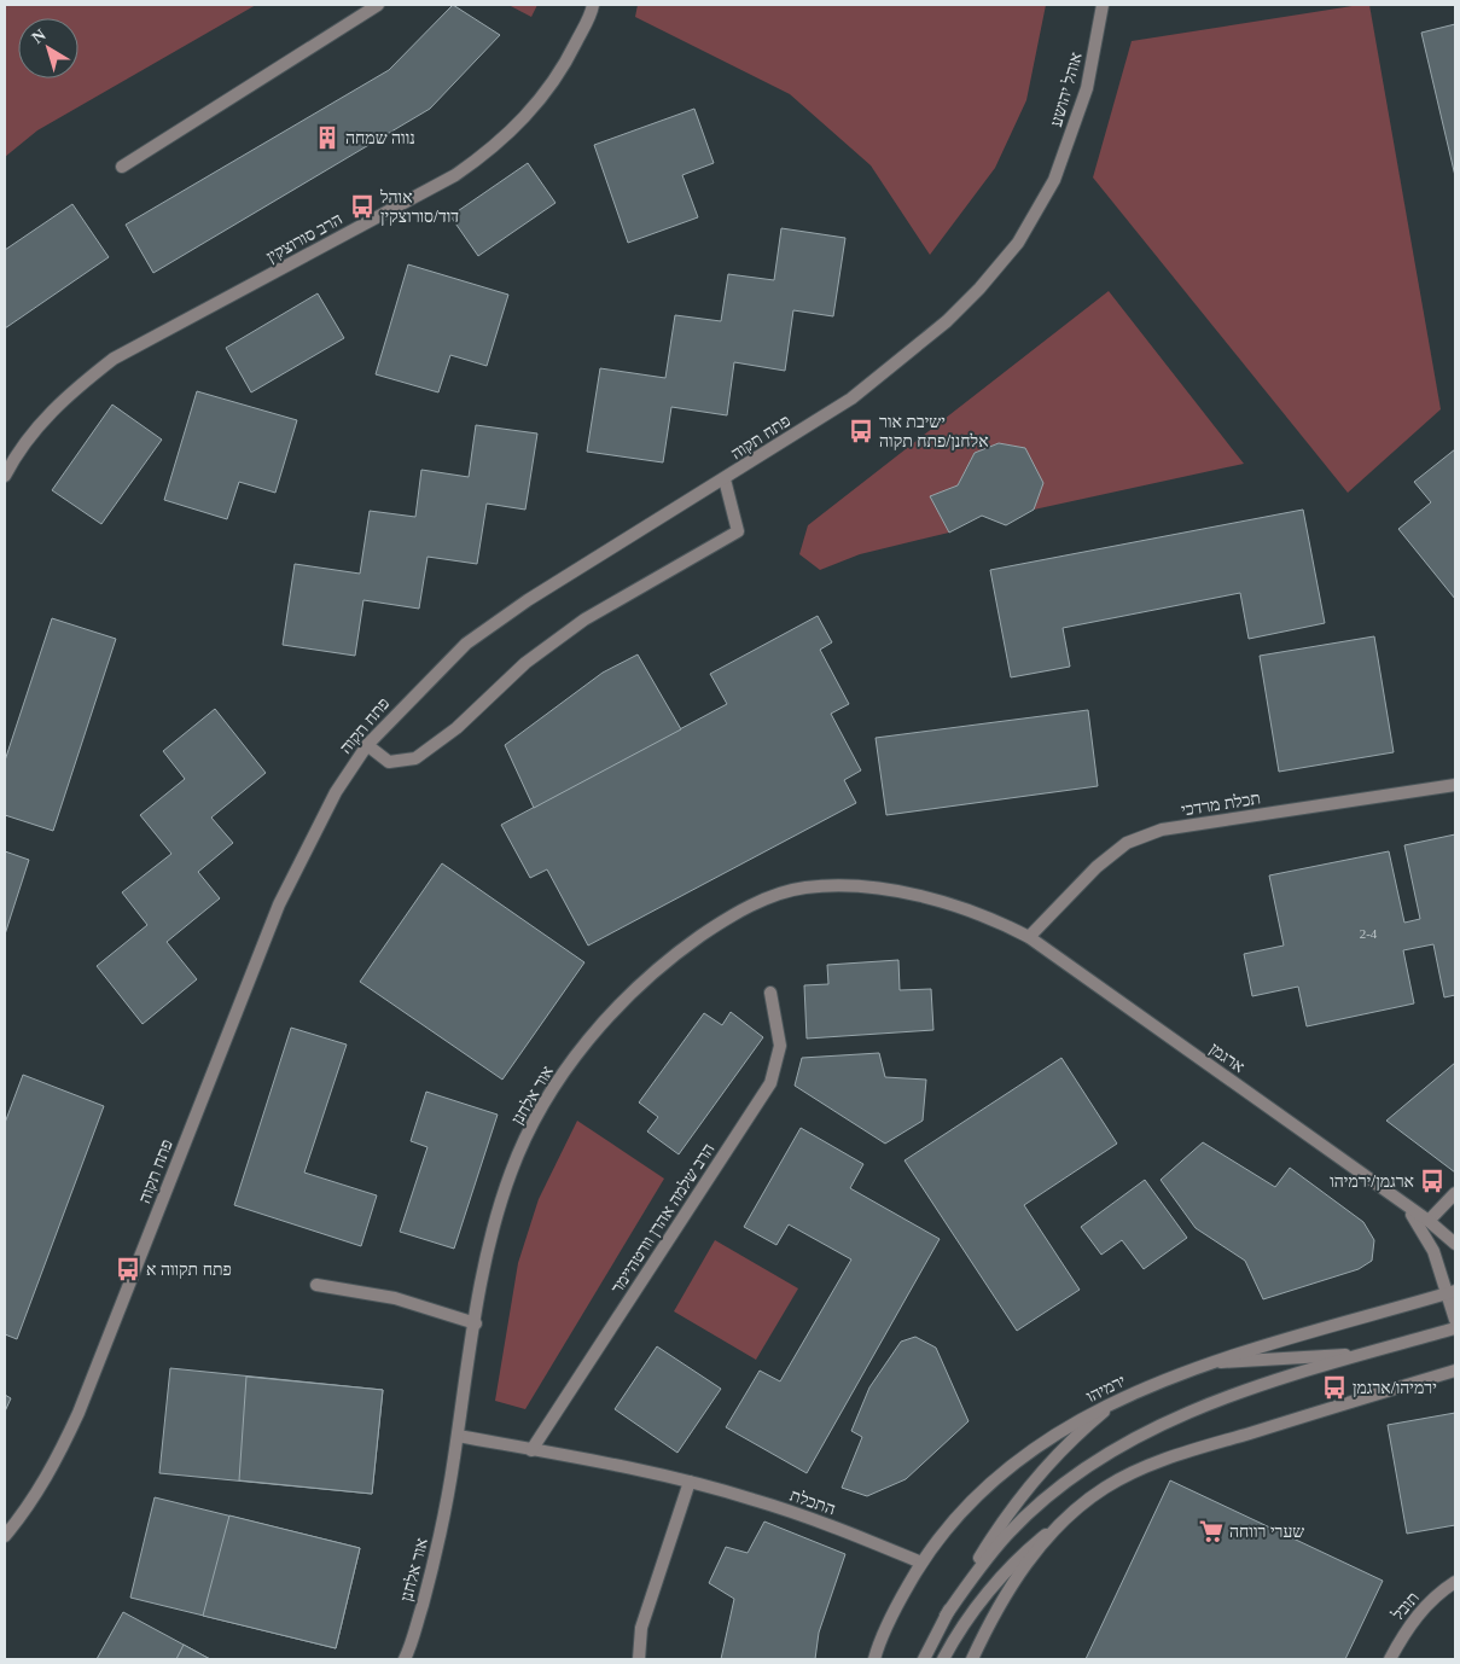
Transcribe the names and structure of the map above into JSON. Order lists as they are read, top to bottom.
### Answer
{
  "streets": {
    "street": [
      "אוהל יהושע",
      "הרב סורוצקין",
      "פתח תקוה",
      "תכלת מרדכי",
      "ארגמן",
      "אור אלחנן",
      "הרב שלמה אהרן וורטהיימר",
      "ירמיהו",
      "התכלת",
      "תובל"
    ]
  },
  "crossings": [
    ["אוהל יהושע", "פתח תקוה"],
    ["תכלת מרדכי", "ארגמן"],
    ["תכלת מרדכי", "אור אלחנן"],
    ["ארגמן", "אור אלחנן"],
    ["ארגמן", "ירמיהו"],
    ["אור אלחנן", "התכלת"],
    ["הרב שלמה אהרן וורטהיימר", "התכלת"],
    ["ירמיהו", "התכלת"]
  ],
  "places": {
    "building": ["נווה שמחה"],
    "bus stop": [
      "אוהל דוד/סורוצקין",
      "ישיבת אור אלחנן/פתח תקוה",
      "ארגמן/ירמיהו",
      "פתח תקווה א",
      "ירמיהו/ארגמן"
    ],
    "supermarket": ["שערי רווחה"]
  },
  "house_numbers": ["2-4"],
  "north": "top left"
}
